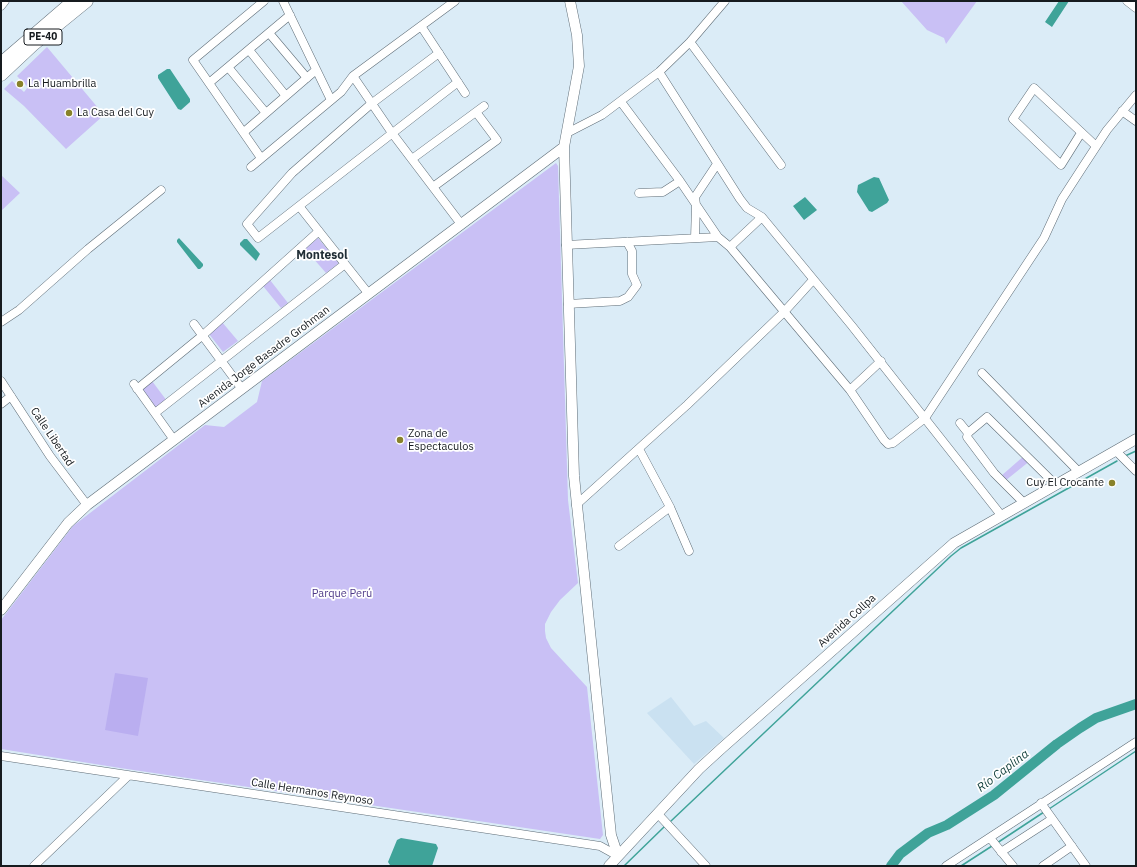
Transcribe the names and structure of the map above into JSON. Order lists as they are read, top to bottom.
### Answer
{
  "streets": {
    "highway": ["PE-40"],
    "main road": ["Avenida Jorge Basadre Grohman", "Avenida Collpa"],
    "street": ["Calle Libertad", "Calle Hermanos Reynoso"]
  },
  "crossings": [
    ["Avenida Jorge Basadre Grohman", "Calle Libertad"],
    ["Avenida Collpa", "Calle Hermanos Reynoso"]
  ],
  "districts": ["Montesol"],
  "water": ["Río Caplina"],
  "parks": ["Parque Perú"],
  "places": [
    "La Huambrilla",
    "La Casa del Cuy",
    "Zona de Espectaculos",
    "Cuy El Crocante"
  ]
}
